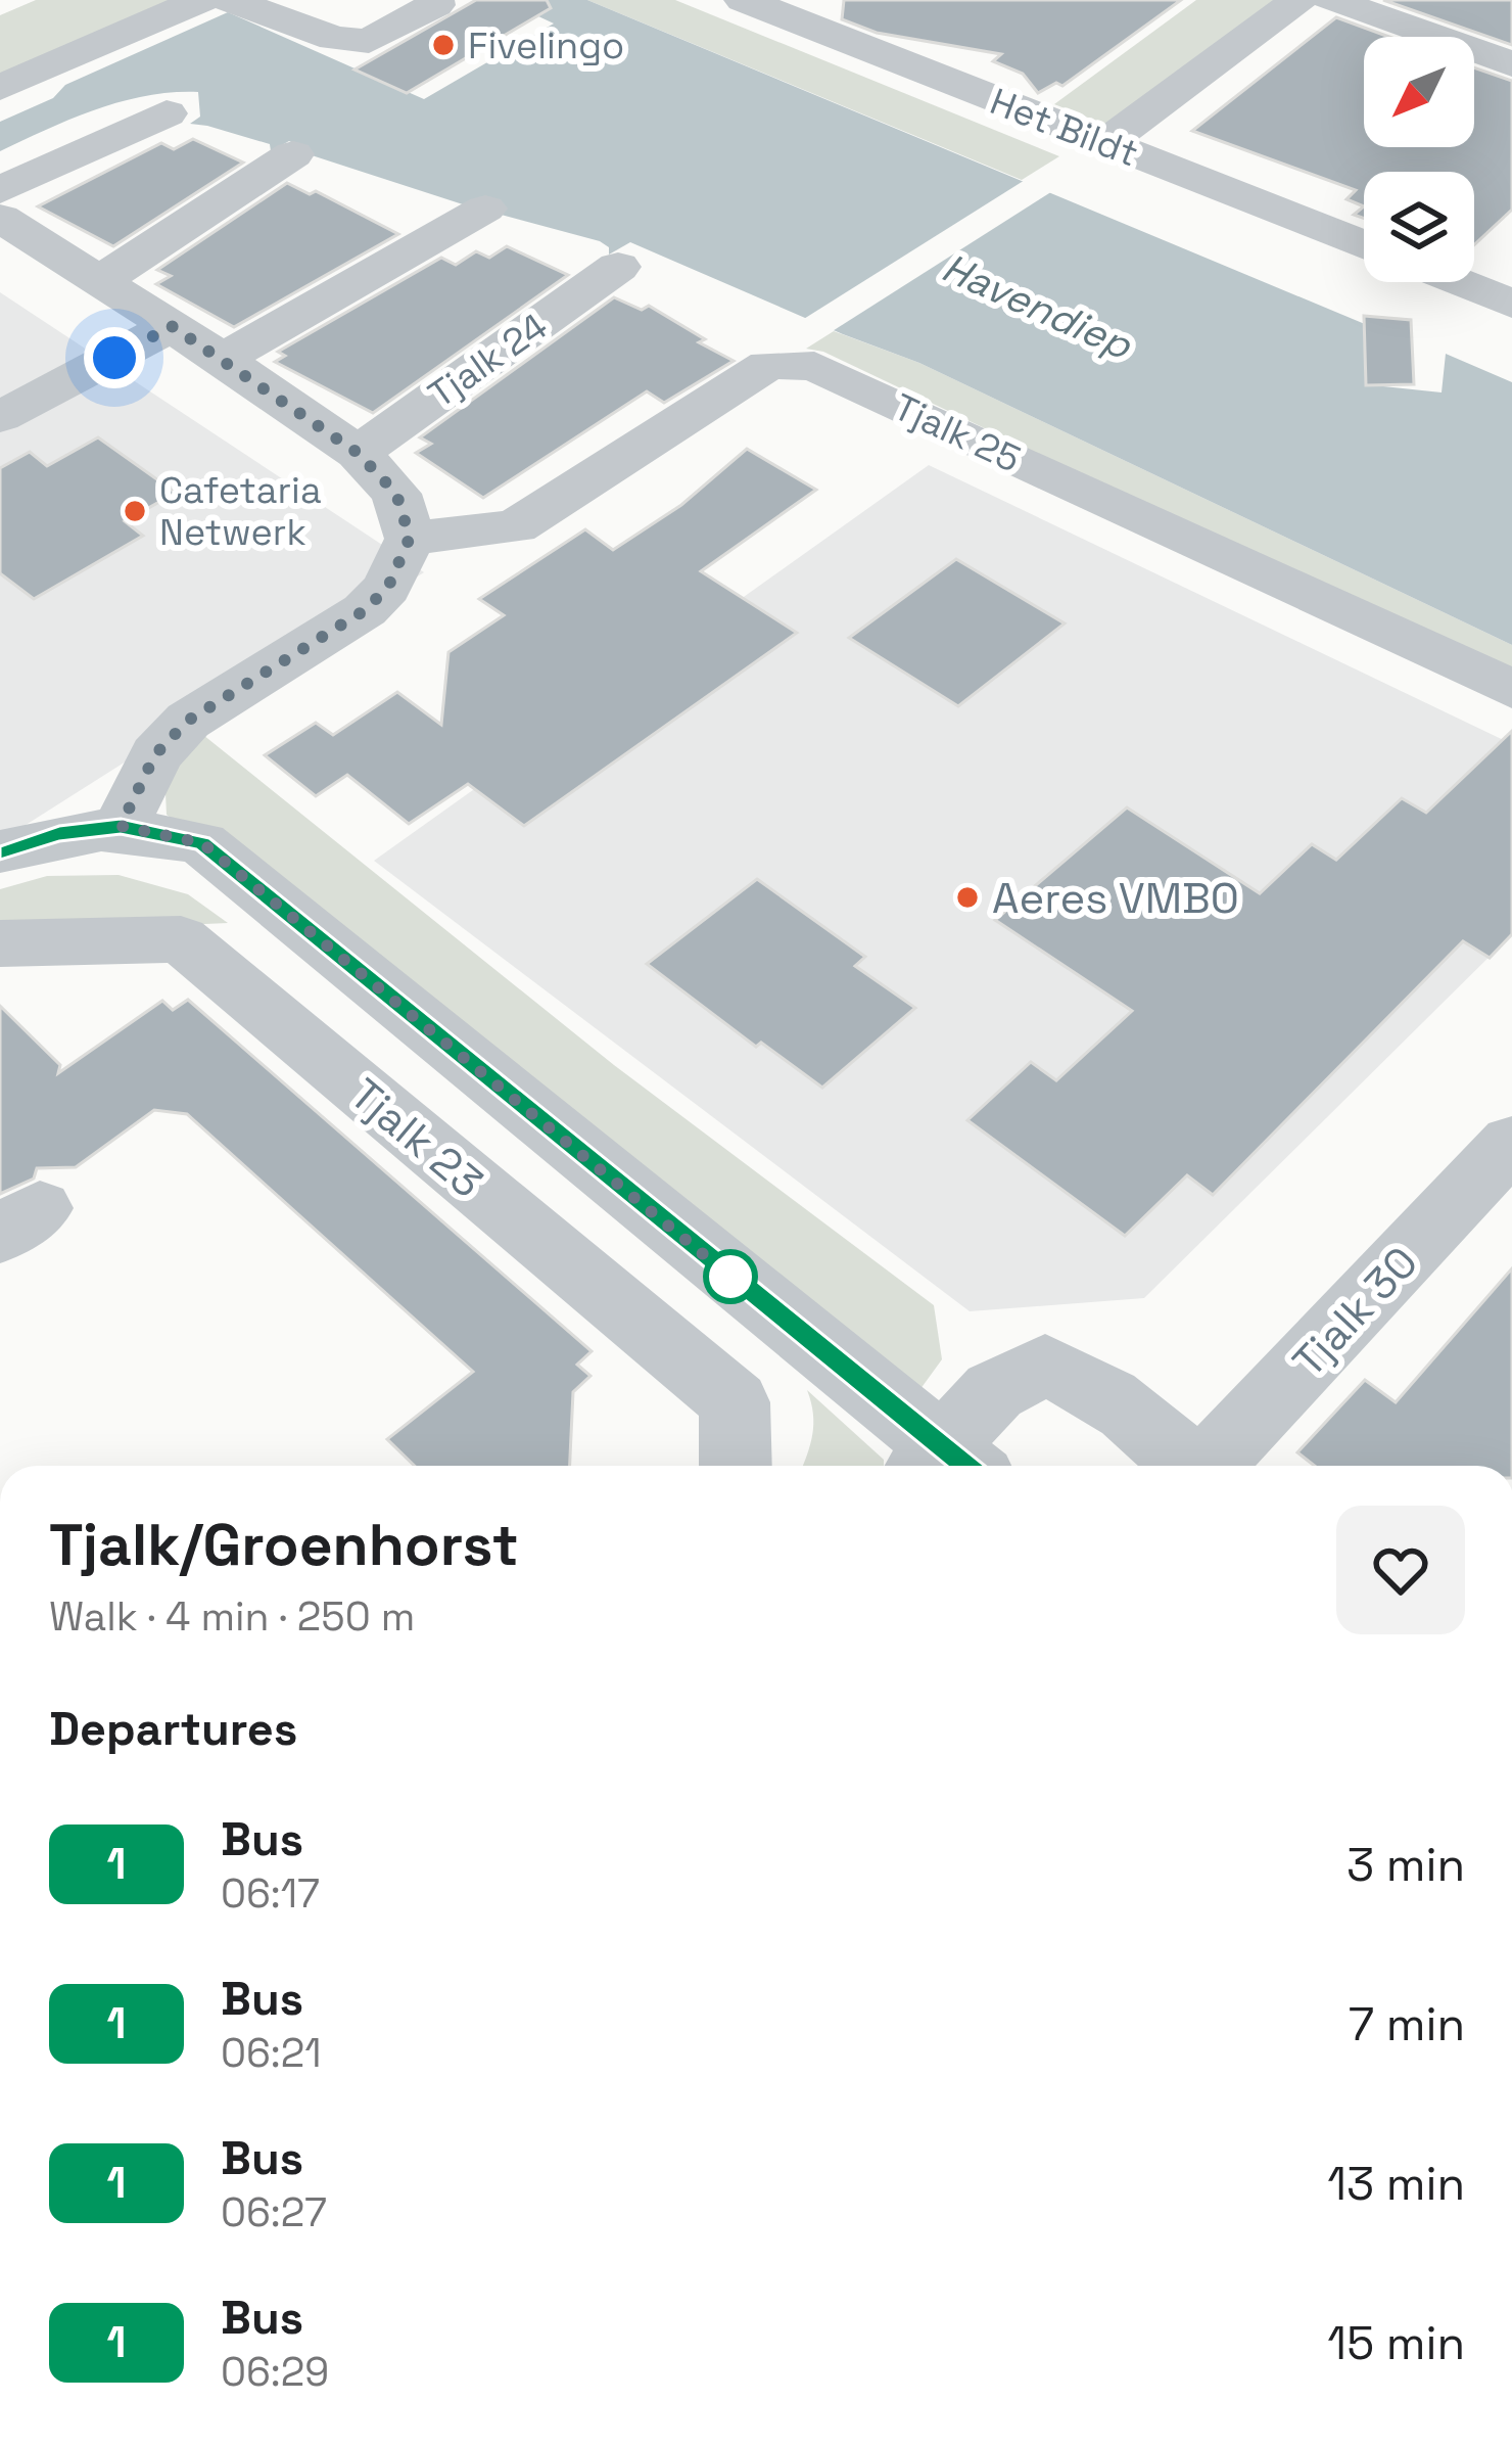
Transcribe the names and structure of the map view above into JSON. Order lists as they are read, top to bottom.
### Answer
{
  "streets": {
    "street": [
      "Het Bildt",
      "Tjalk 24",
      "Tjalk 25",
      "Tjalk 23",
      "Tjalk 30"
    ]
  },
  "water": ["Havendiep"],
  "places": ["Fivelingo", "Cafetaria Netwerk", "Aeres VMBO"],
  "lines": ["bus line 1"],
  "north": "bottom left",
  "page": {
    "heading": [
      ["Tjalk/Groenhorst", "Walk · 4 min · 250 m"],
      "Departures"
    ],
    "list": [
      {
        "mark": "1",
        "name": "Bus",
        "note": "06:17",
        "value": "3 min"
      },
      {
        "mark": "1",
        "name": "Bus",
        "note": "06:21",
        "value": "7 min"
      },
      {
        "mark": "1",
        "name": "Bus",
        "note": "06:27",
        "value": "13 min"
      },
      {
        "mark": "1",
        "name": "Bus",
        "note": "06:29",
        "value": "15 min"
      }
    ]
  }
}
